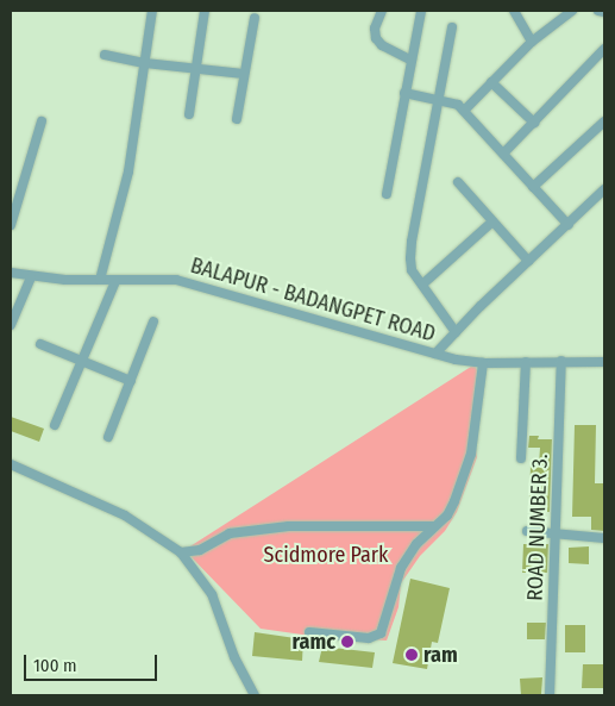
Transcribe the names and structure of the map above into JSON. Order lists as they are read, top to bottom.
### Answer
{
  "streets": {
    "street": ["BALAPUR - BADANGPET ROAD", "ROAD NUMBER 3."]
  },
  "crossings": [
    ["BALAPUR - BADANGPET ROAD", "ROAD NUMBER 3."]
  ],
  "parks": ["Scidmore Park"],
  "places": ["ramc", "ram"],
  "scale_bar": "100 m"
}
